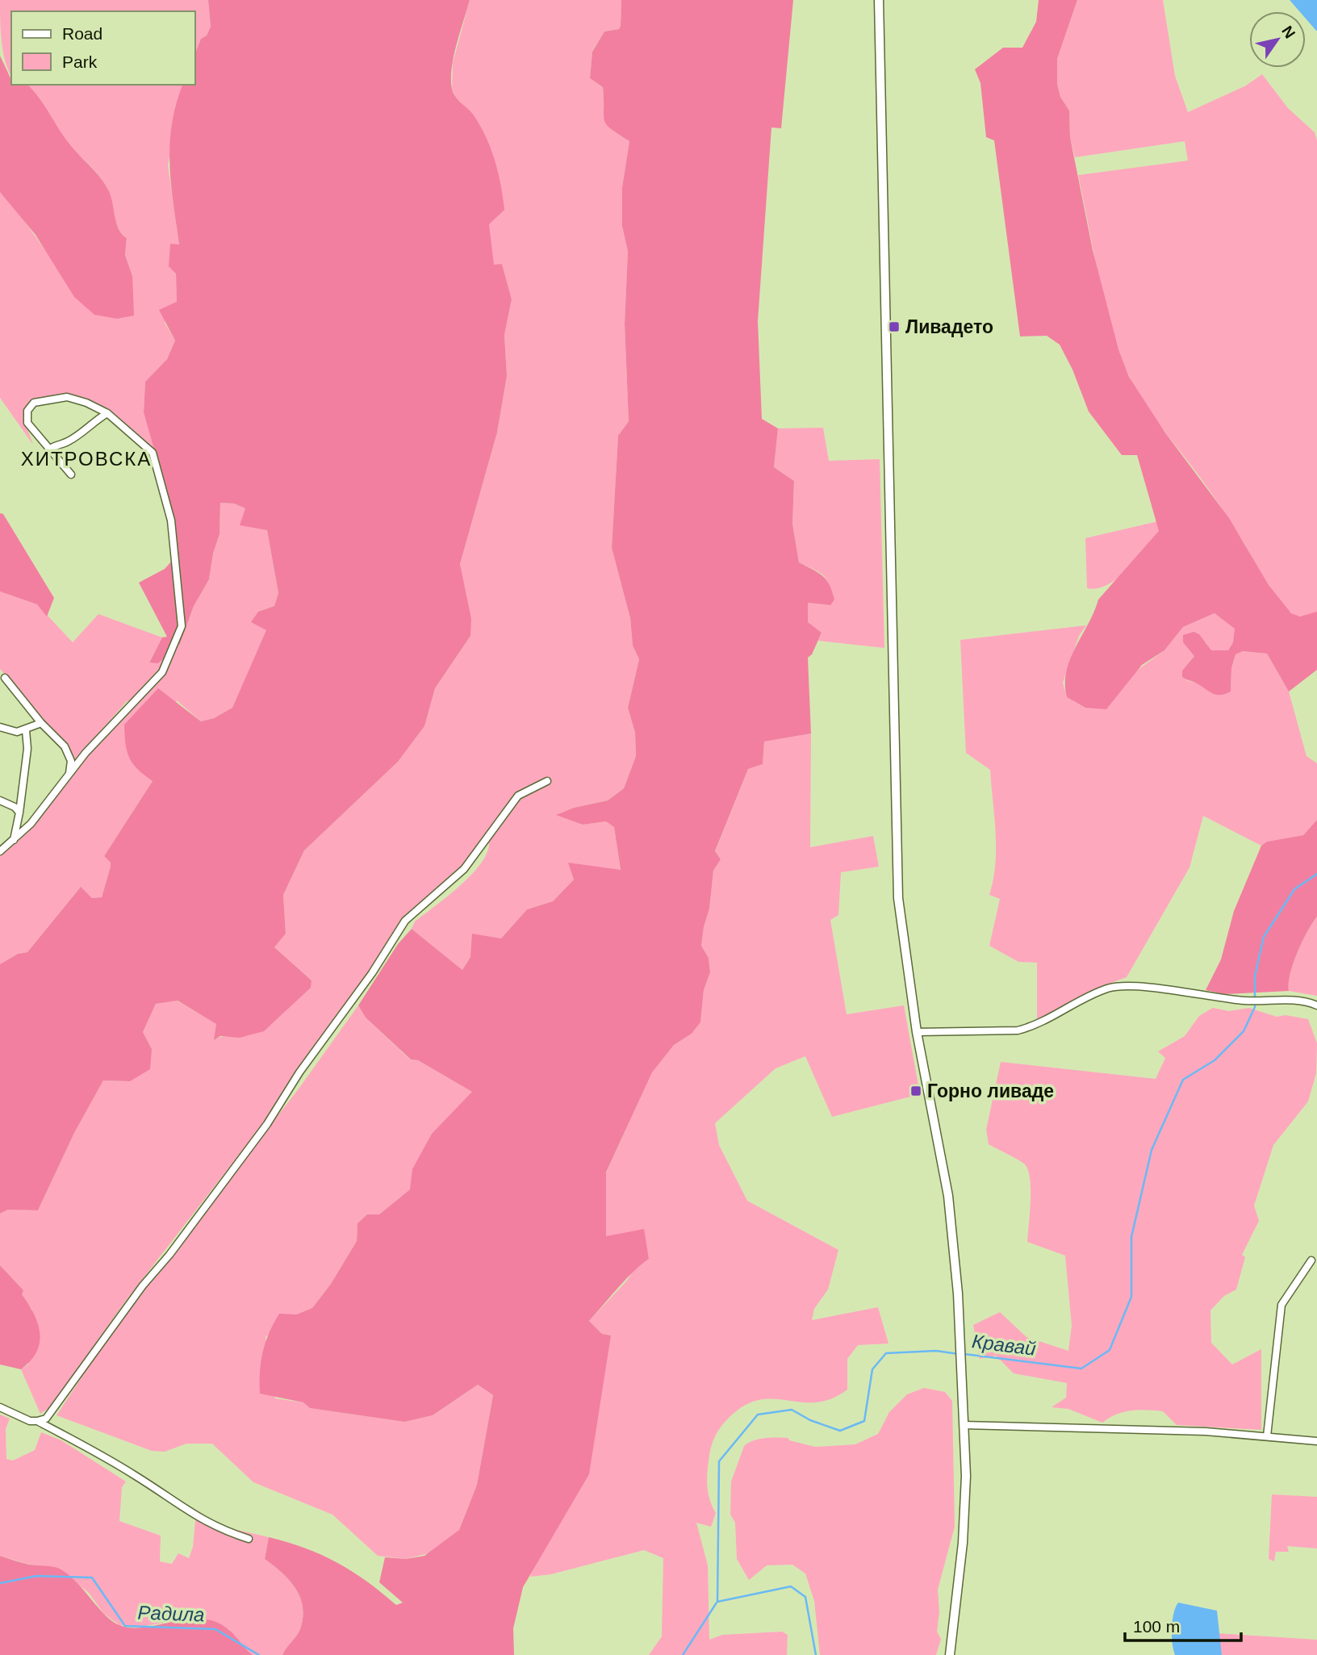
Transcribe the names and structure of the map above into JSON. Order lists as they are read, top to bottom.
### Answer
{
  "districts": ["ХИТРОВСКА"],
  "water": ["Кравай", "Радила"],
  "places": {
    "transit": ["Ливадето", "Горно ливаде"]
  },
  "legend": ["Road", "Park"],
  "scale_bar": "100 m",
  "north": "top right"
}
